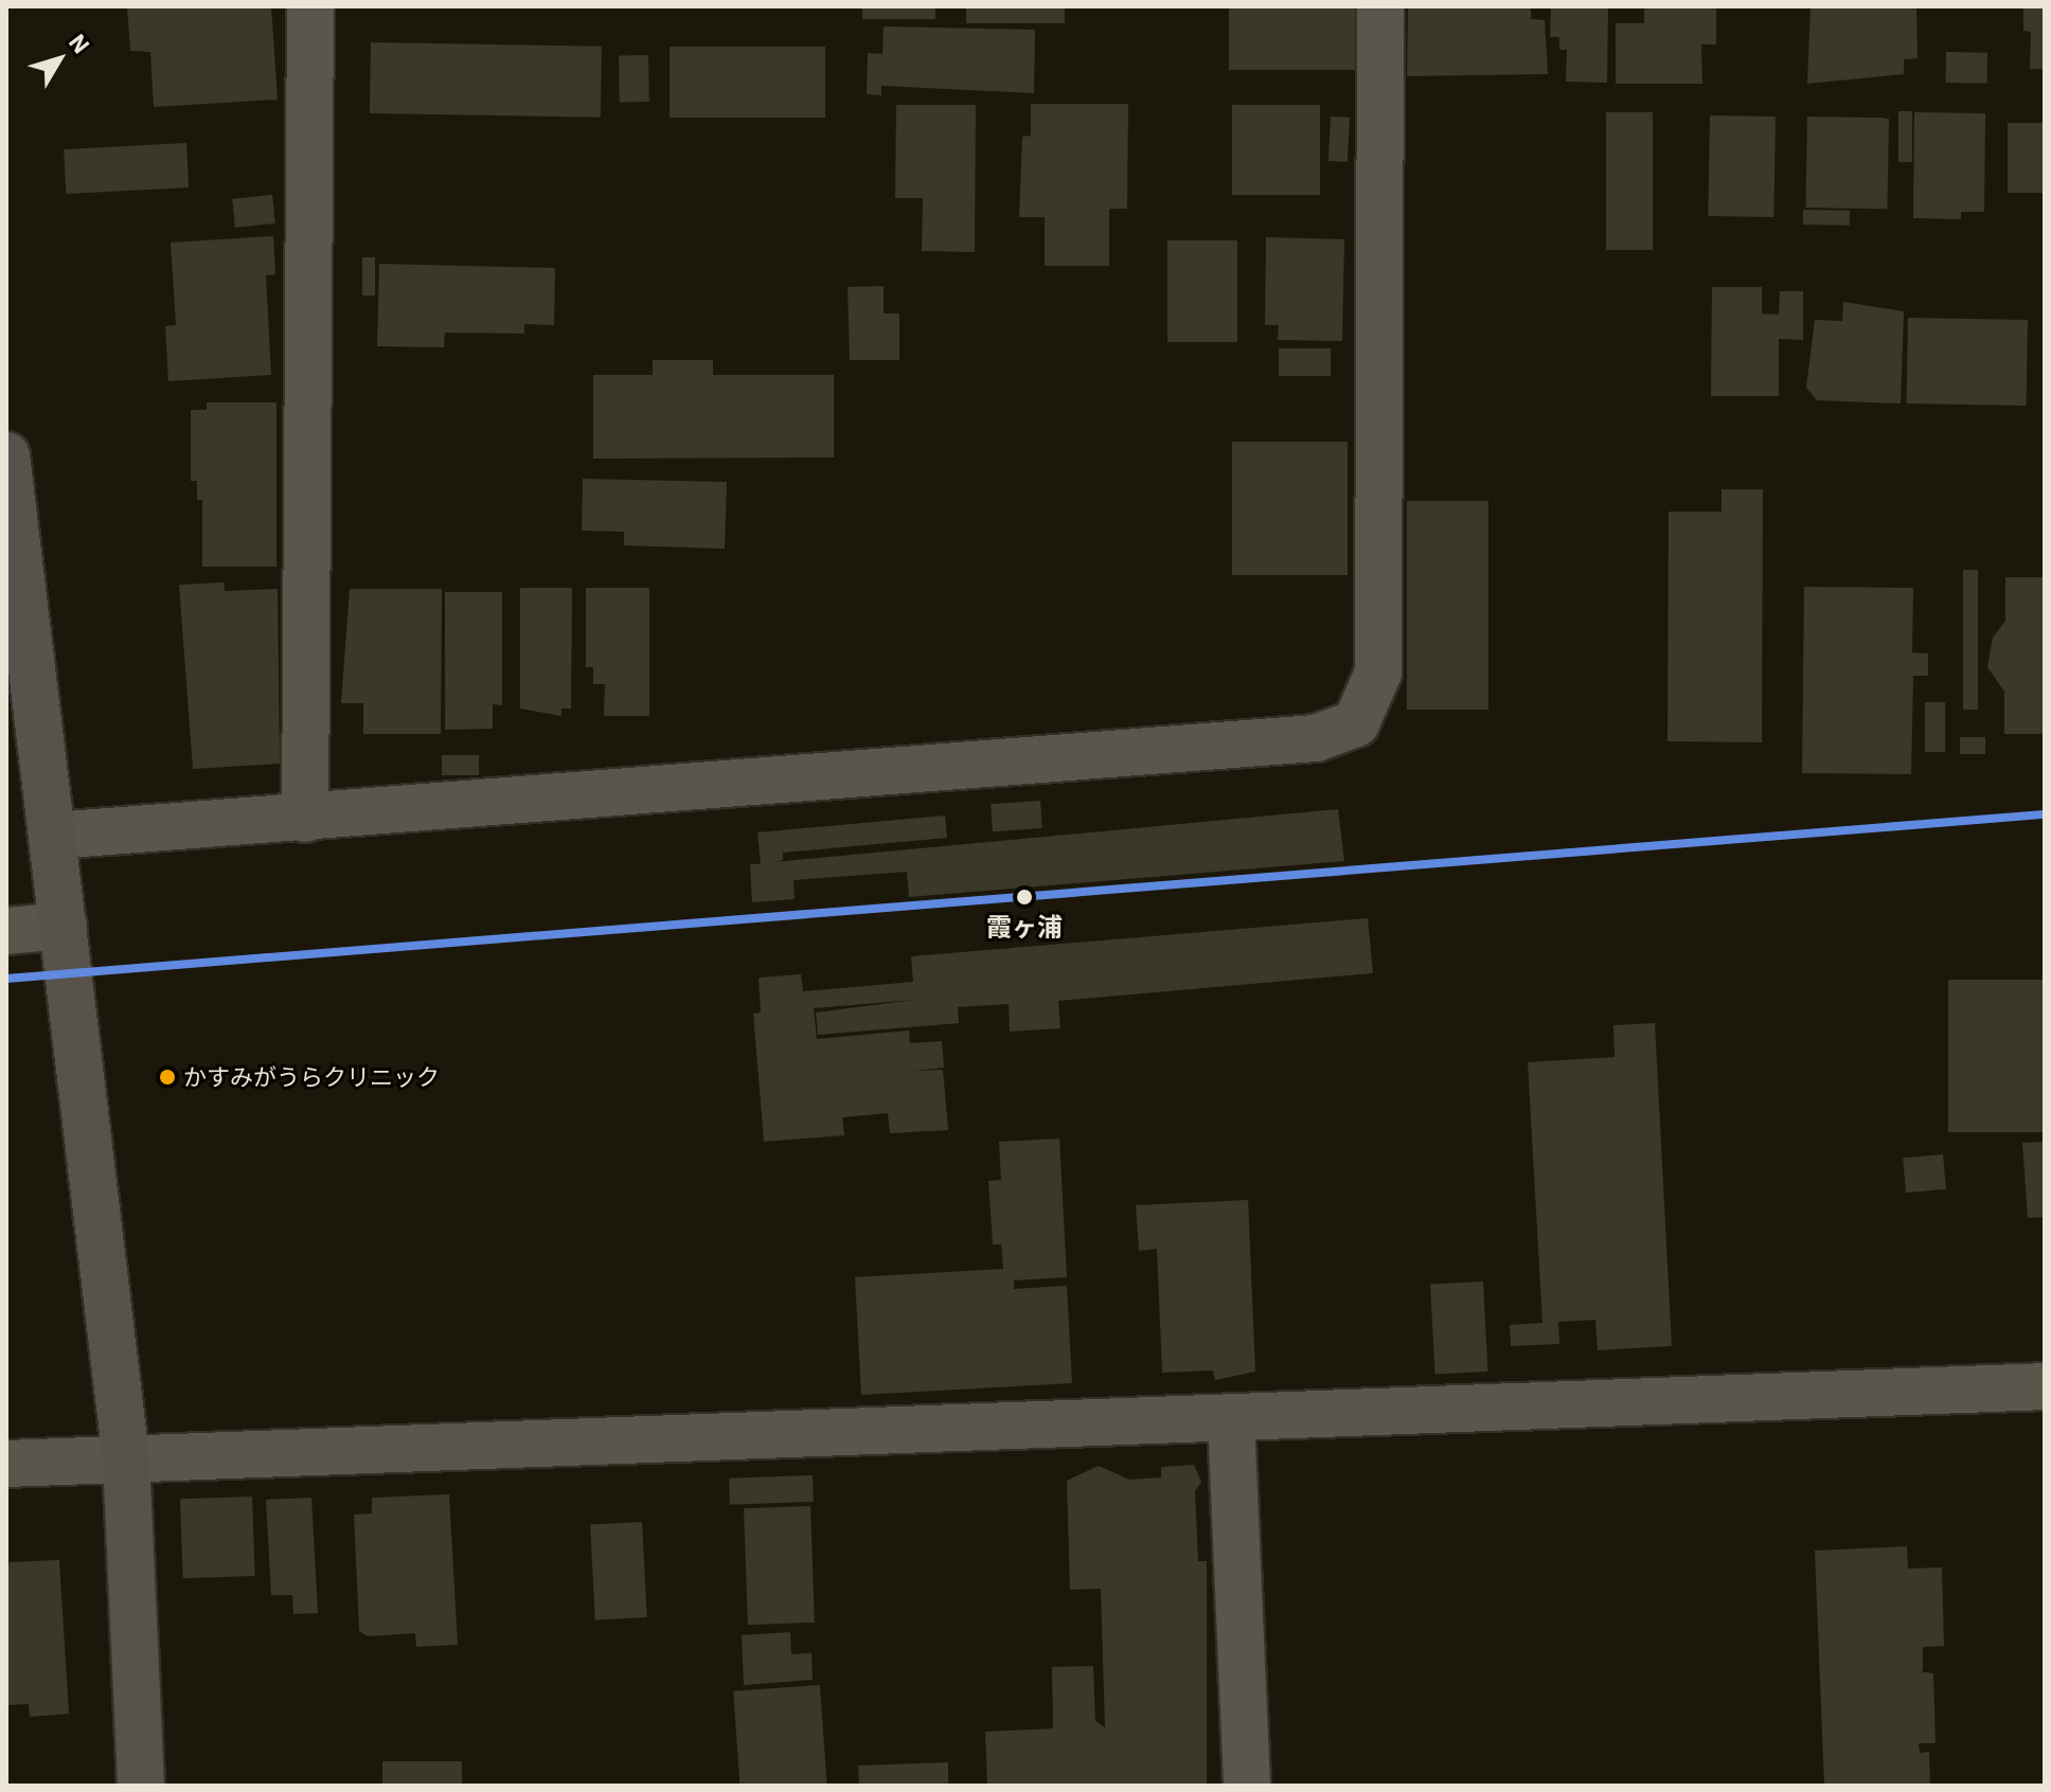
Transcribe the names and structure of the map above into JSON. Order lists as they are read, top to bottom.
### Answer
{
  "places": ["霞ヶ浦", "かすみがうらクリニック"],
  "north": "top right"
}
